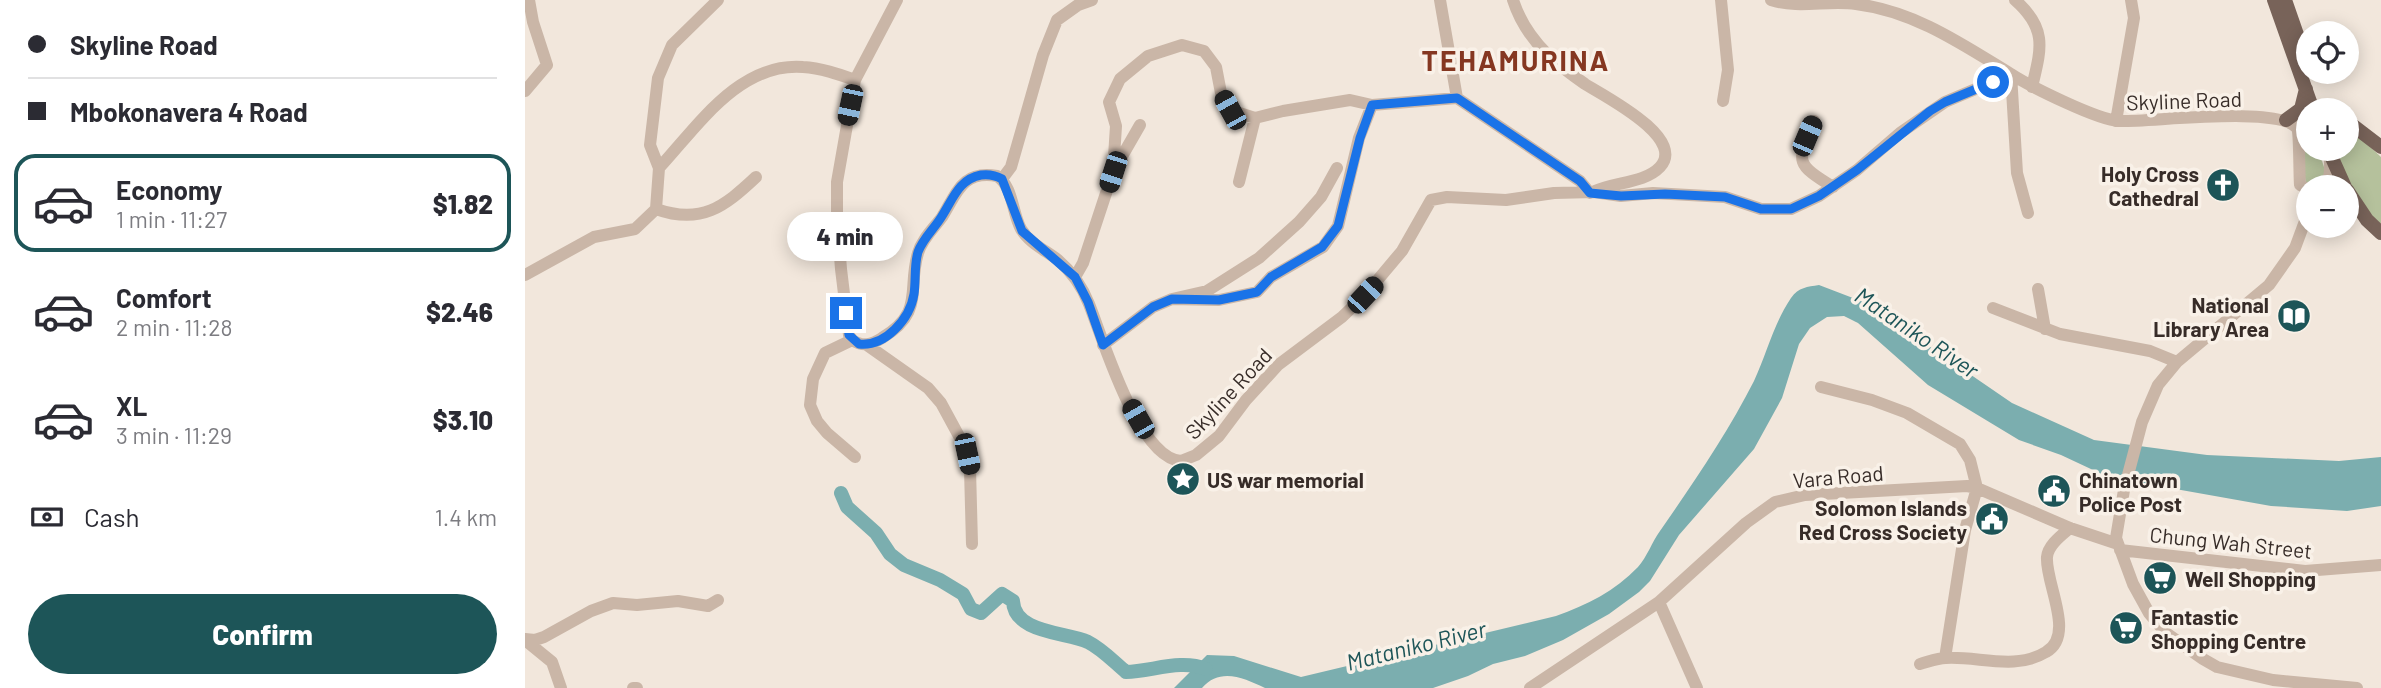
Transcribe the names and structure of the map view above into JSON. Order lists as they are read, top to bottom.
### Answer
{
  "streets": {
    "street": ["Skyline Road", "Vara Road", "Chung Wah Street"]
  },
  "crossings": [
    ["Vara Road", "Chung Wah Street"]
  ],
  "districts": ["TEHAMURINA"],
  "water": ["Mataniko River"],
  "places": {
    "church": ["Holy Cross Cathedral"],
    "library": ["National Library Area"],
    "place": ["US war memorial"],
    "public building": ["Chinatown Police Post", "Solomon Islands Red Cross Society"],
    "supermarket": ["Well Shopping", "Fantastic Shopping Centre"]
  },
  "page": {
    "banner": ["Skyline Road", "Mbokonavera 4 Road"],
    "map_buttons": ["+", "−"],
    "list": [
      {
        "name": "Economy",
        "note": "1 min · 11:27",
        "value": "$1.82"
      },
      {
        "name": "Comfort",
        "note": "2 min · 11:28",
        "value": "$2.46"
      },
      {
        "name": "XL",
        "note": "3 min · 11:29",
        "value": "$3.10"
      }
    ],
    "bubble": "4 min",
    "pay": ["Cash", "1.4 km"],
    "buttons": "Confirm"
  }
}
